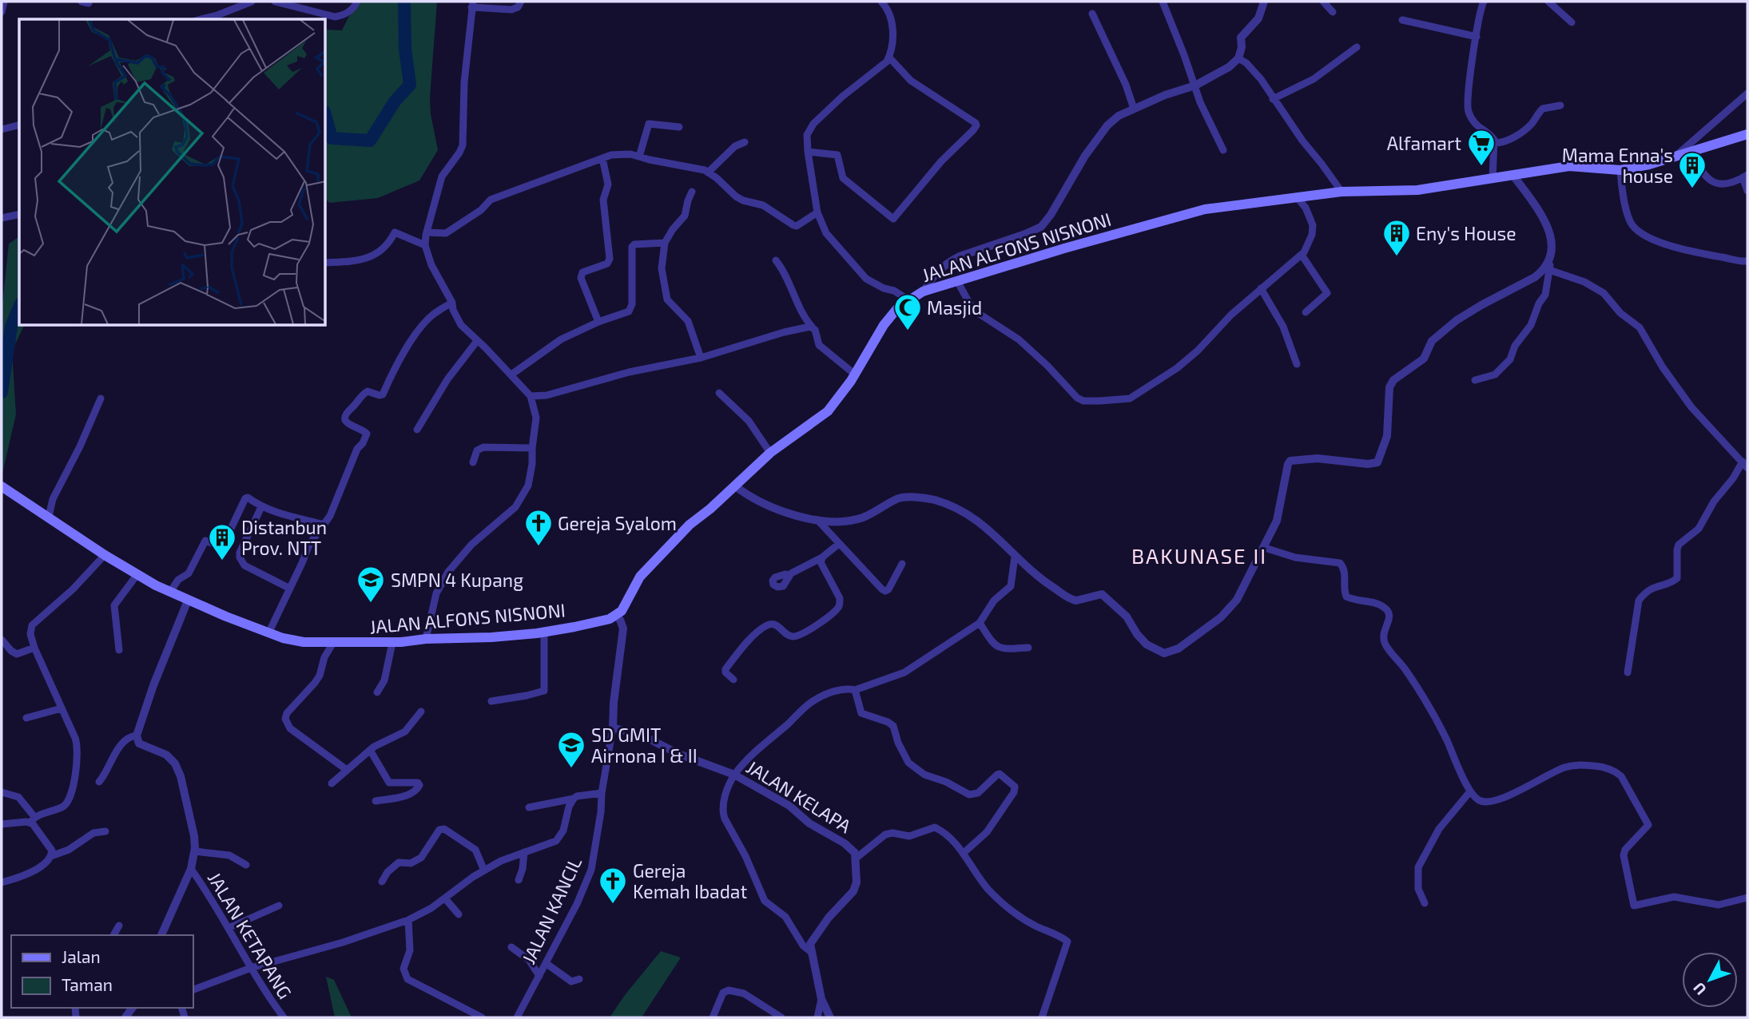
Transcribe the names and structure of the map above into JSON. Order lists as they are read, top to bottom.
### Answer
{
  "streets": {
    "main road": ["JALAN ALFONS NISNONI"],
    "street": ["JALAN KELAPA", "JALAN KANCIL", "JALAN KETAPANG"]
  },
  "crossings": [
    ["JALAN ALFONS NISNONI", "JALAN KANCIL"],
    ["JALAN KELAPA", "JALAN KANCIL"]
  ],
  "districts": ["BAKUNASE II"],
  "places": {
    "supermarket": ["Alfamart"],
    "building": ["Mama Enna's house", "Eny's House", "Distanbun Prov. NTT"],
    "mosque": ["Masjid"],
    "church": ["Gereja Syalom", "Gereja Kemah Ibadat"],
    "school or university": ["SMPN 4 Kupang", "SD GMIT Airnona I & II"]
  },
  "legend": ["Jalan", "Taman"],
  "north": "bottom left"
}
